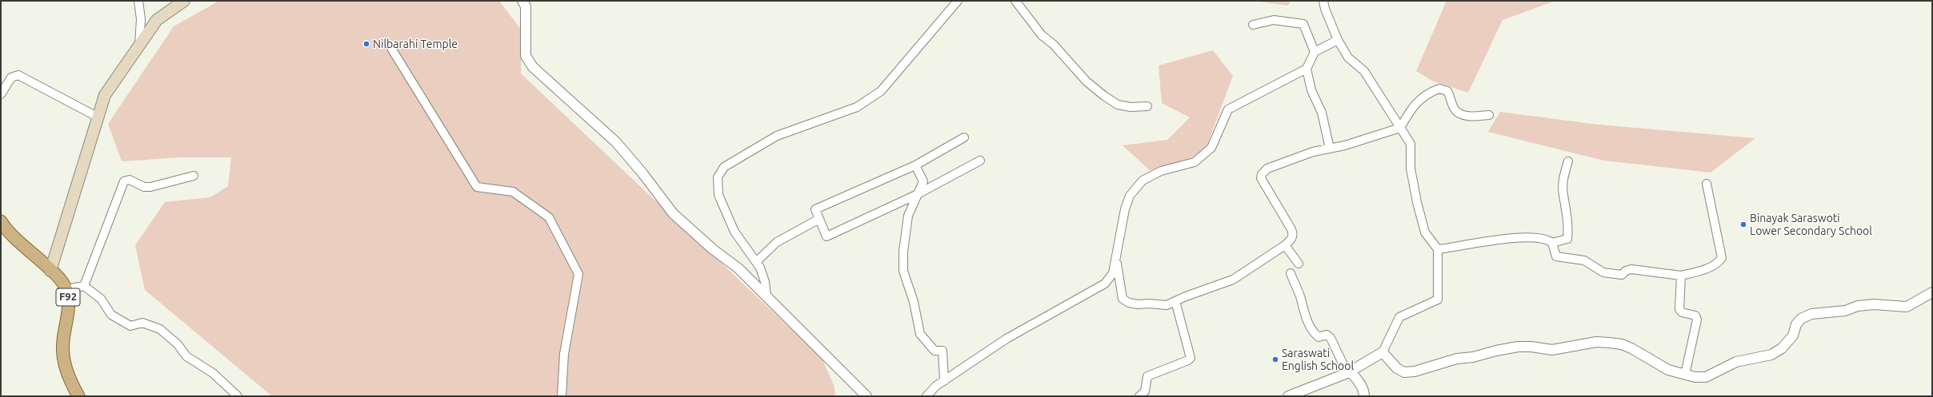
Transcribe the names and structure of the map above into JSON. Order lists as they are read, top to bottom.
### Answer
{
  "streets": {
    "main road": ["F92"]
  },
  "places": ["Nilbarahi Temple", "Binayak Saraswoti Lower Secondary School", "Saraswati English School"]
}
